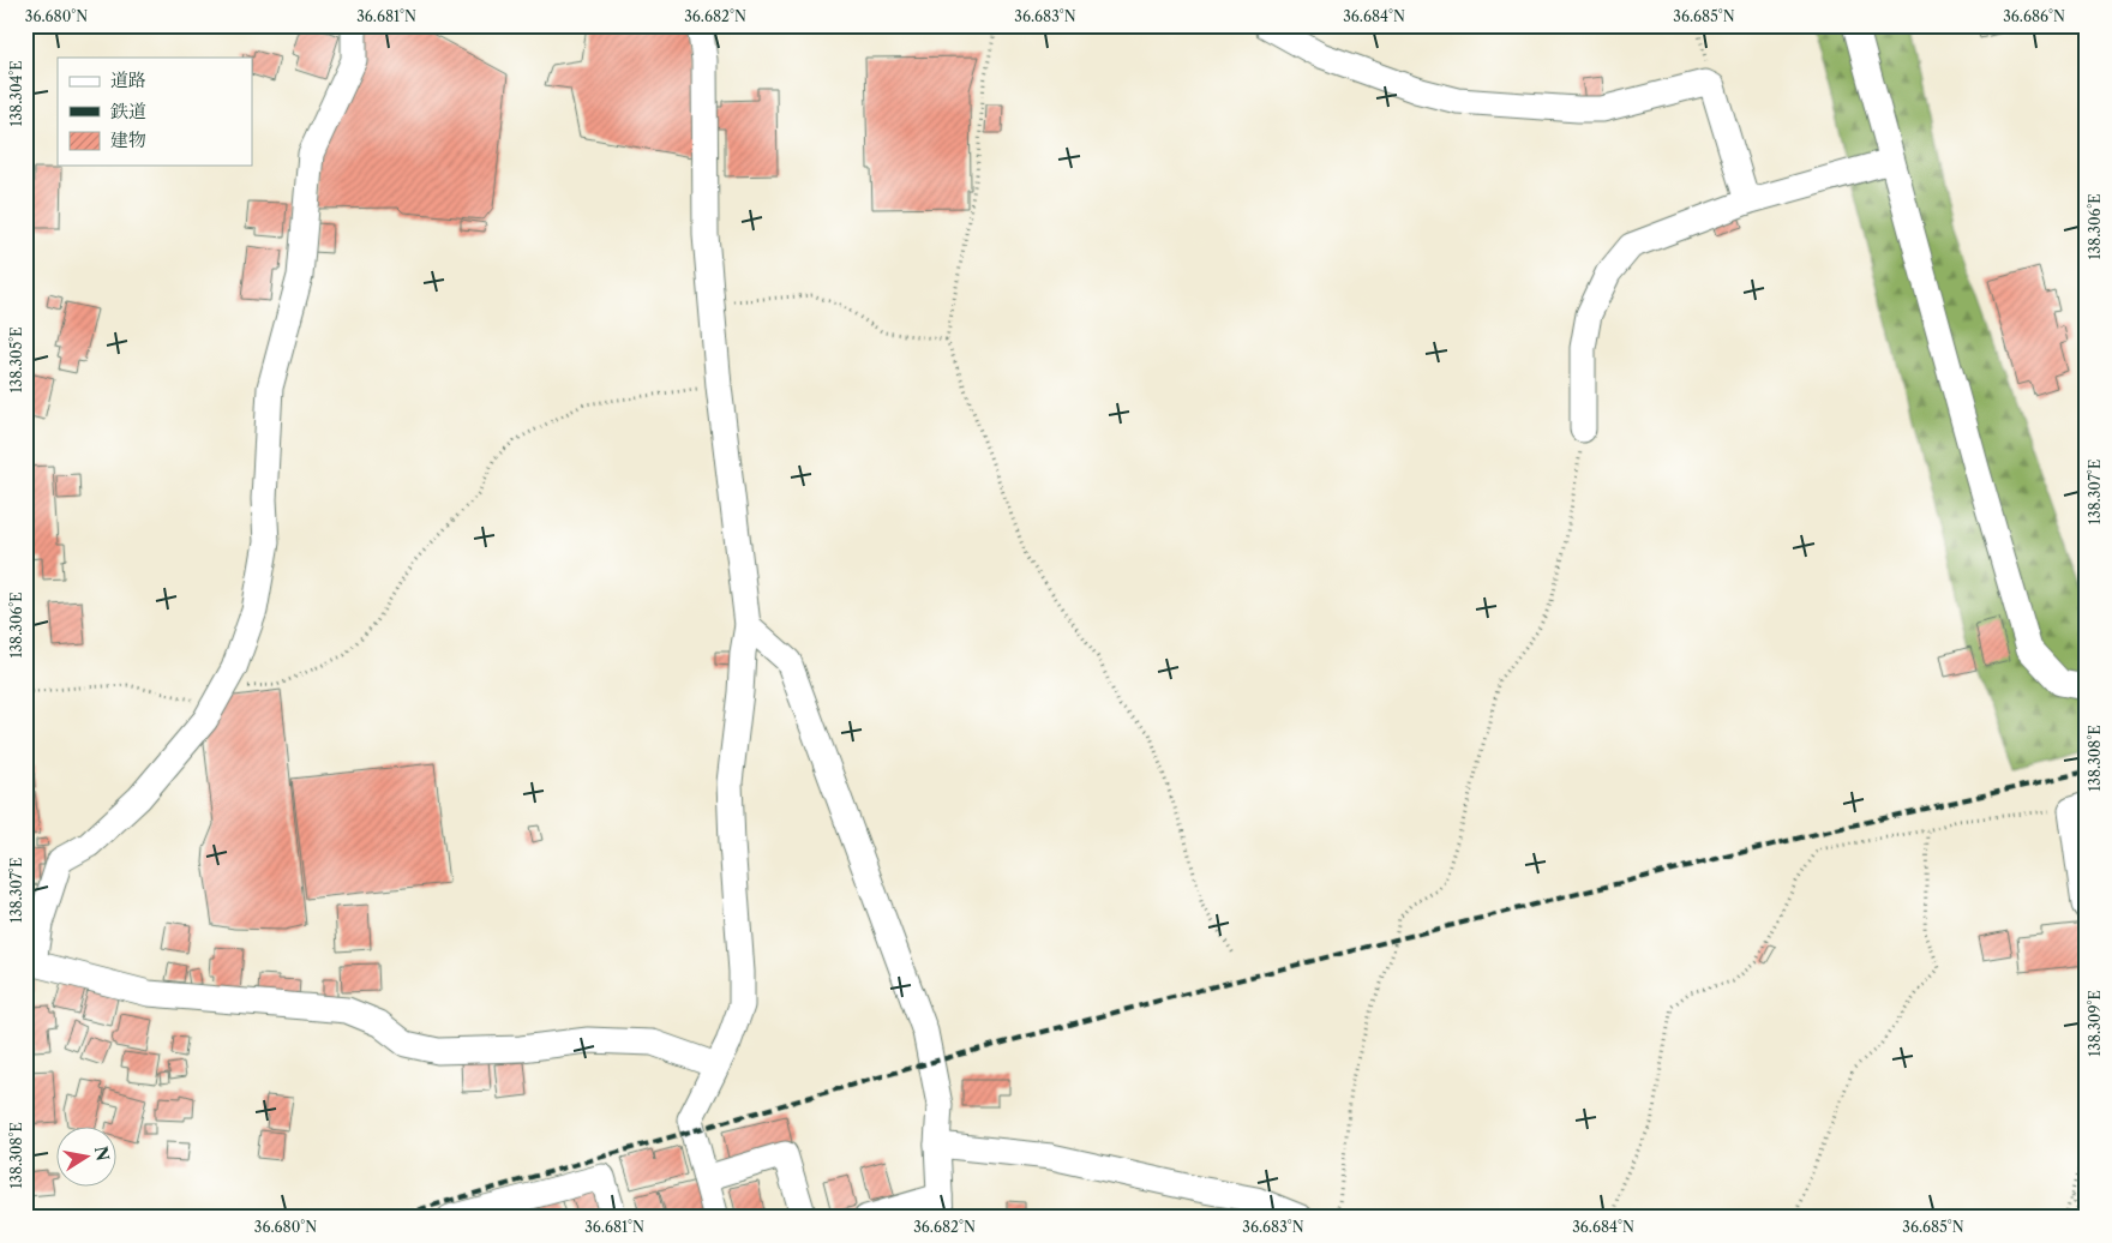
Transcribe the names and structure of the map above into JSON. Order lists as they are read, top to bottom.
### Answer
{
  "legend": ["道路", "鉄道", "建物"],
  "north": "right",
  "coordinates": [
    "36.680°N",
    "36.681°N",
    "36.682°N",
    "36.683°N",
    "36.684°N",
    "36.685°N",
    "36.686°N",
    "138.304°E",
    "138.306°E",
    "138.305°E",
    "138.307°E",
    "138.308°E",
    "138.309°E"
  ]
}
